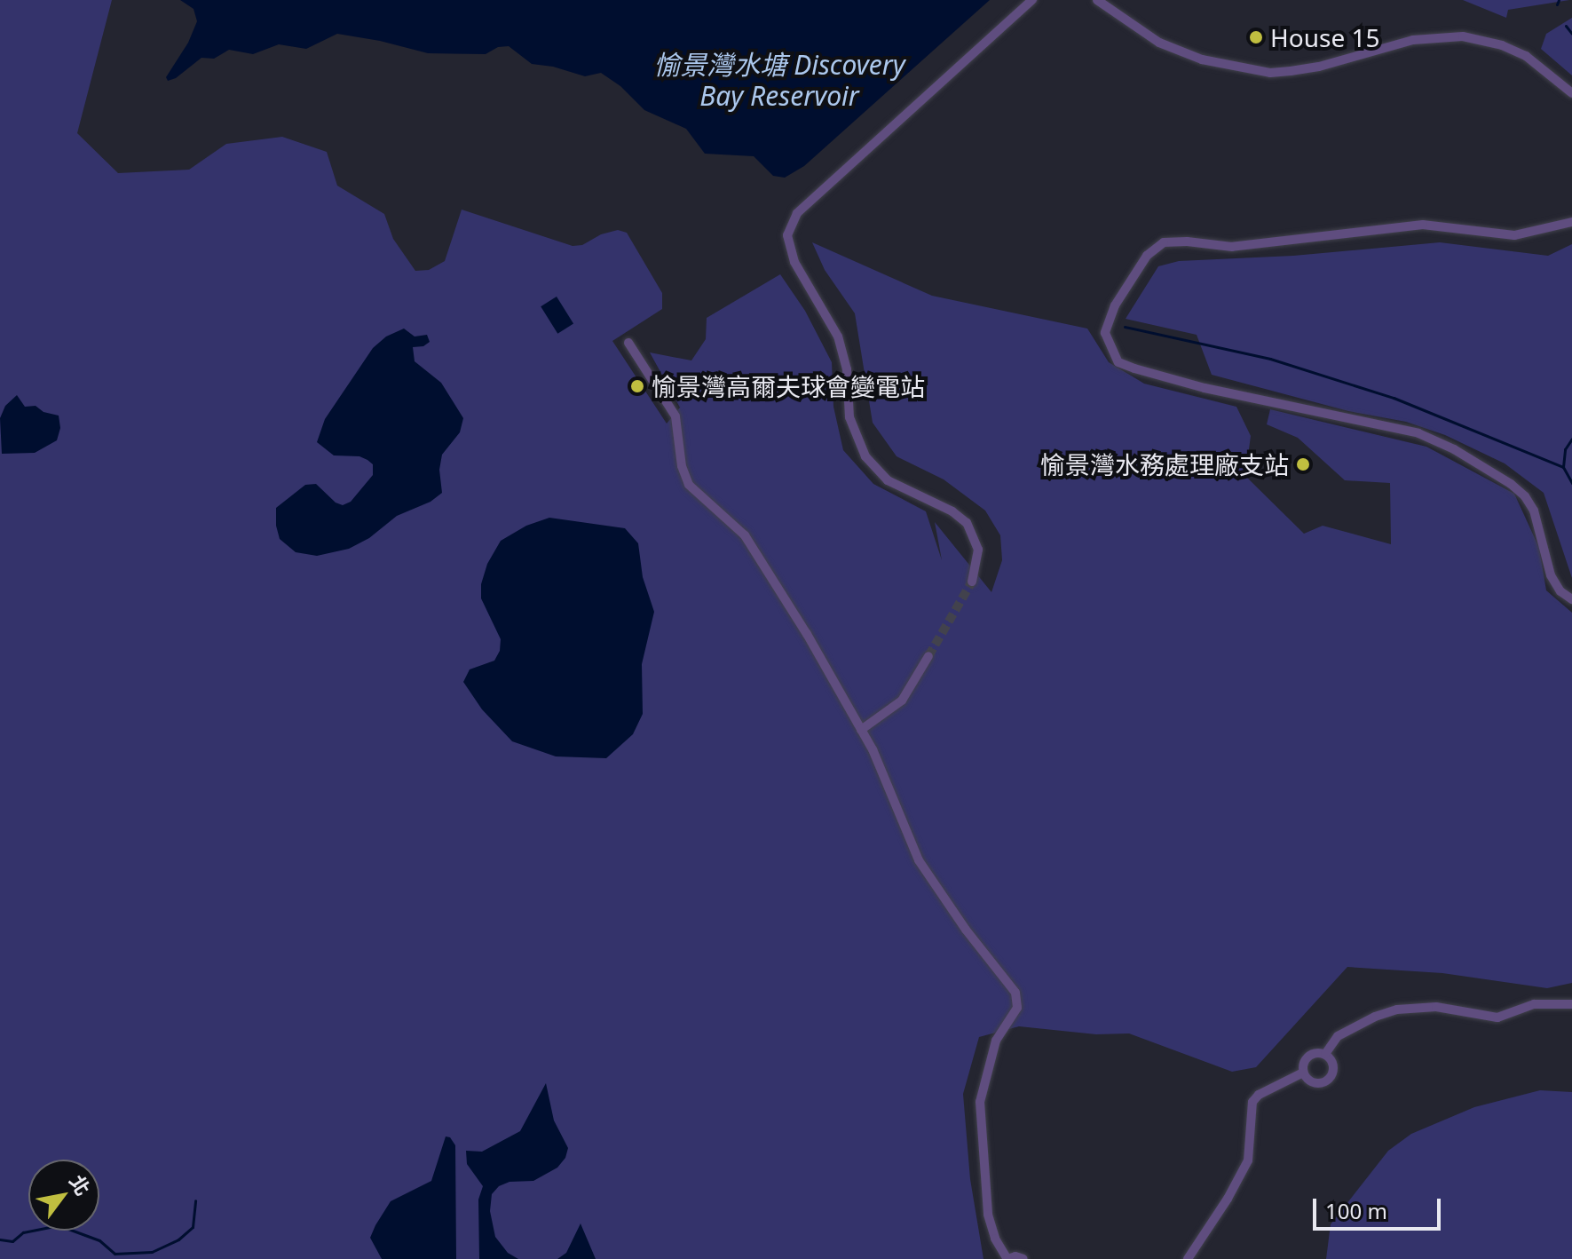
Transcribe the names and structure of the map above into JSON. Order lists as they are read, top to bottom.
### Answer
{
  "water": ["愉景灣水塘 Discovery Bay Reservoir"],
  "places": ["House 15", "愉景灣高爾夫球會變電站", "愉景灣水務處理廠支站"],
  "scale_bar": "100 m",
  "north": "top right"
}
